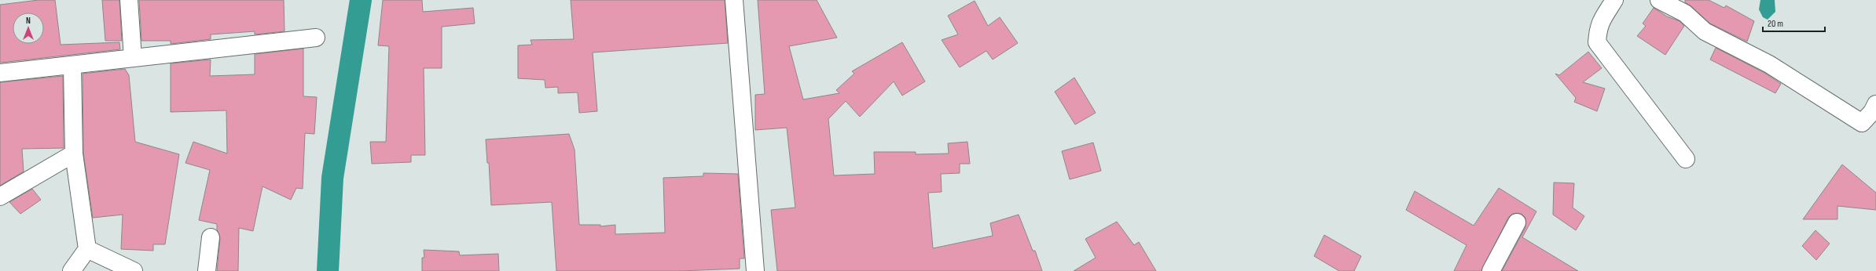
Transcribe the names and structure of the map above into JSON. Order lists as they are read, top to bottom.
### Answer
{
  "scale_bar": "20 m",
  "north": "top"
}
